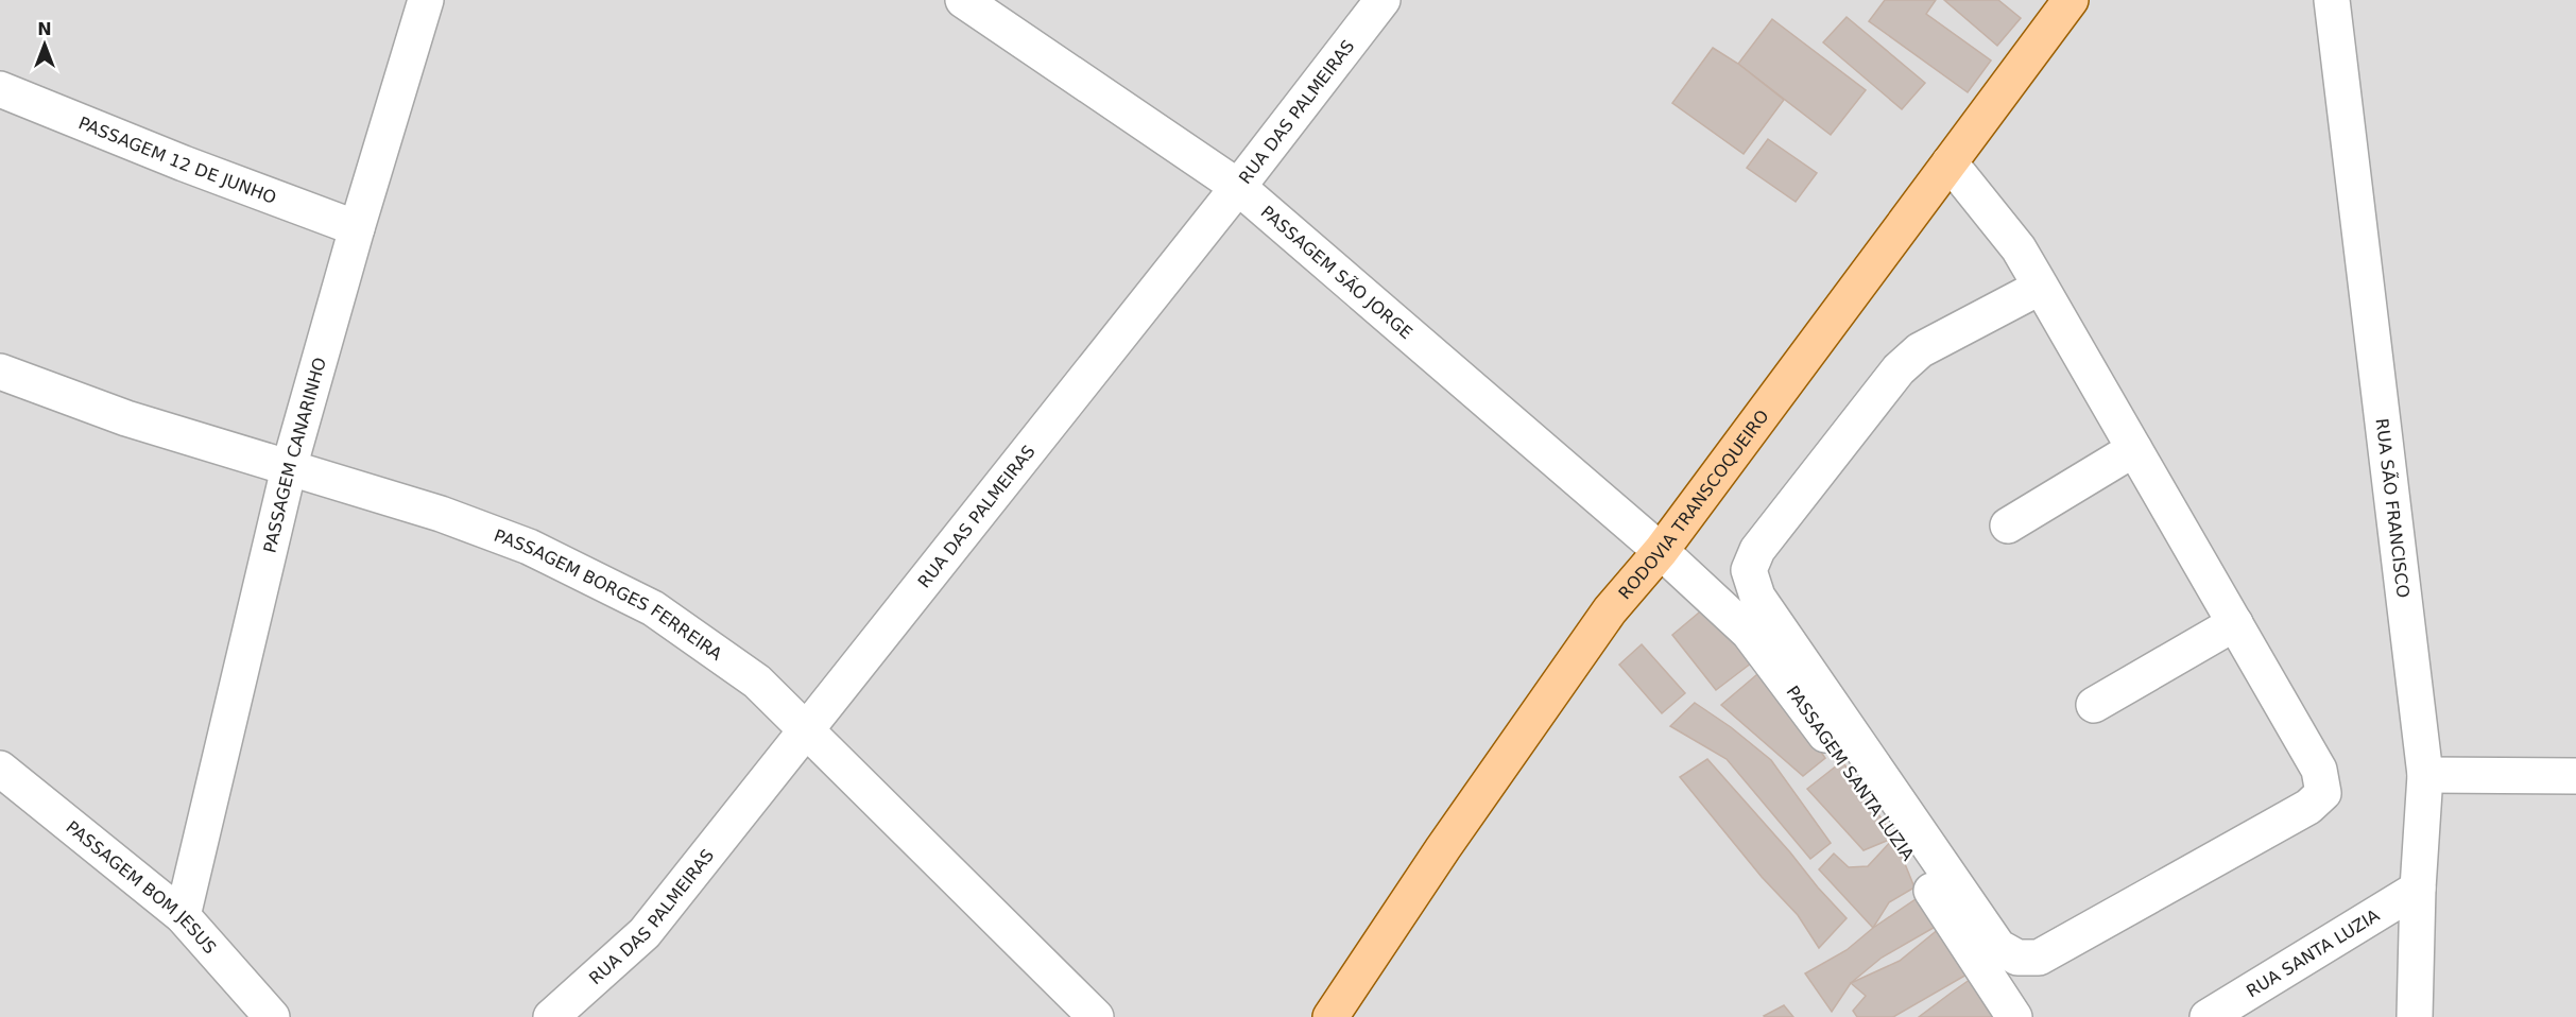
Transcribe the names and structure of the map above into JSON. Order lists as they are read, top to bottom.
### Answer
{
  "streets": {
    "main road": ["RODOVIA TRANSCOQUEIRO"],
    "street": [
      "RUA DAS PALMEIRAS",
      "PASSAGEM 12 DE JUNHO",
      "PASSAGEM SÃO JORGE",
      "PASSAGEM CANARINHO",
      "RUA SÃO FRANCISCO",
      "PASSAGEM BORGES FERREIRA",
      "PASSAGEM SANTA LUZIA",
      "PASSAGEM BOM JESUS",
      "RUA SANTA LUZIA"
    ]
  },
  "crossings": [
    ["RUA DAS PALMEIRAS", "PASSAGEM SÃO JORGE"],
    ["RUA DAS PALMEIRAS", "PASSAGEM BORGES FERREIRA"],
    ["PASSAGEM 12 DE JUNHO", "PASSAGEM CANARINHO"],
    ["PASSAGEM SÃO JORGE", "RODOVIA TRANSCOQUEIRO"],
    ["PASSAGEM SÃO JORGE", "PASSAGEM SANTA LUZIA"],
    ["PASSAGEM CANARINHO", "PASSAGEM BORGES FERREIRA"],
    ["PASSAGEM CANARINHO", "PASSAGEM BOM JESUS"],
    ["RODOVIA TRANSCOQUEIRO", "PASSAGEM SANTA LUZIA"],
    ["RUA SÃO FRANCISCO", "RUA SANTA LUZIA"]
  ],
  "north": "top"
}
